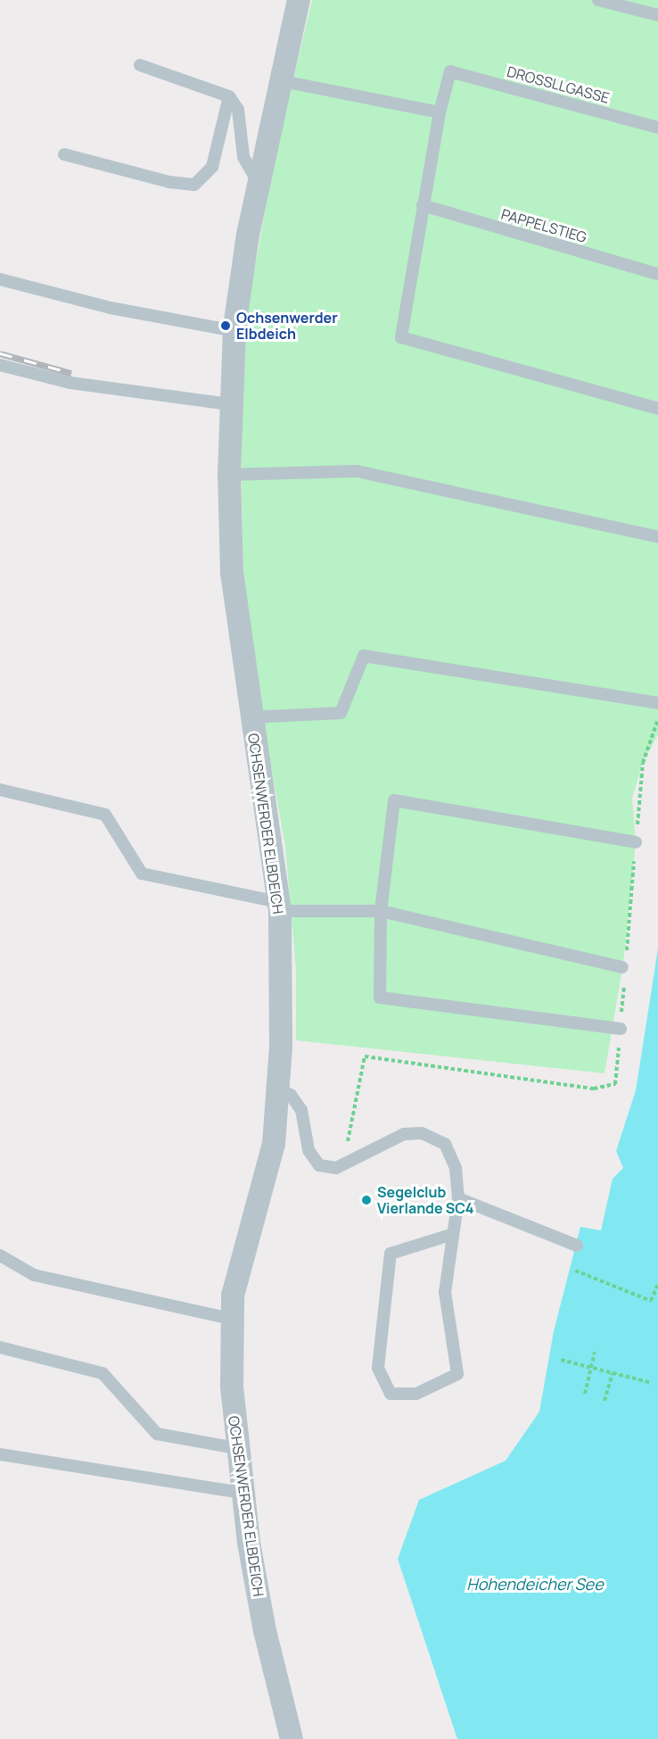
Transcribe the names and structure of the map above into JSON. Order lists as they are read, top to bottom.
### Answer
{
  "streets": {
    "street": ["OCHSENWERDER ELBDEICH"],
    "lane": ["DROSSLLGASSE", "PAPPELSTIEG"]
  },
  "water": ["Hohendeicher See"],
  "places": ["Ochsenwerder Elbdeich", "Segelclub Vierlande SC4"]
}
